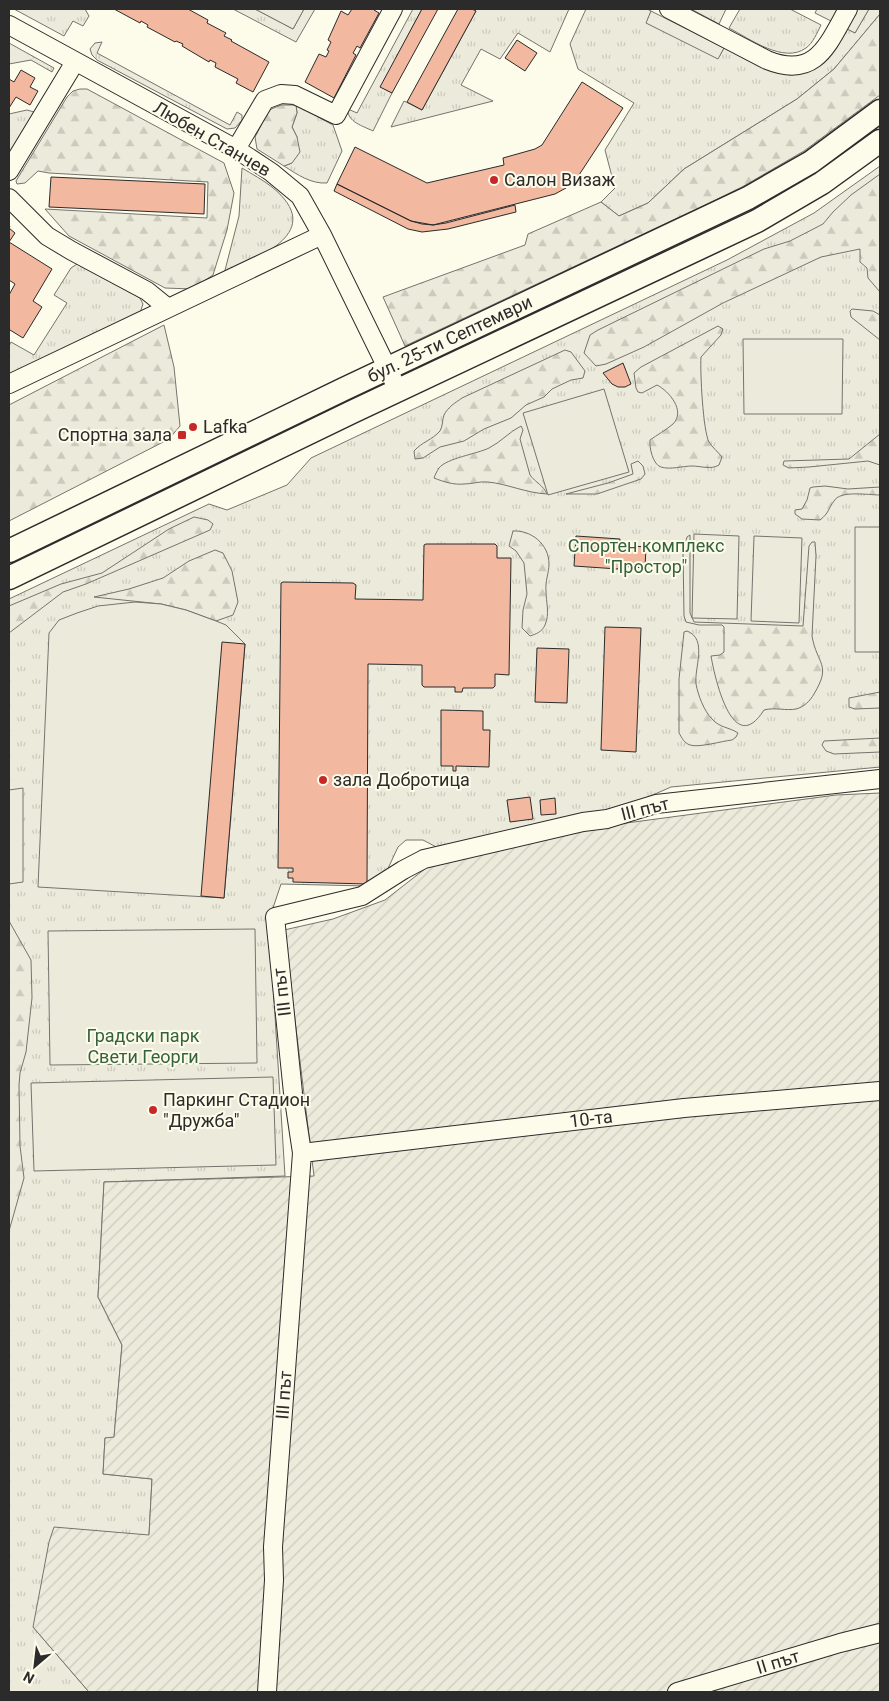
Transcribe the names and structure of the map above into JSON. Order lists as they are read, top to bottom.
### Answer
{
  "streets": {
    "main road": ["бул. 25-ти Септември"],
    "street": [
      "Любен Станчев",
      "ІІІ път",
      "10-та",
      "ІІ път"
    ]
  },
  "crossings": [
    ["Любен Станчев", "бул. 25-ти Септември"],
    ["ІІІ път", "10-та"]
  ],
  "parks": ["Спортен комплекс \"Простор\"", "Градски парк Свети Георги"],
  "places": {
    "other": [
      "Салон Визаж",
      "Lafka",
      "зала Добротица",
      "Паркинг Стадион \"Дружба\""
    ],
    "transit": ["Спортна зала"]
  },
  "north": "bottom left"
}
